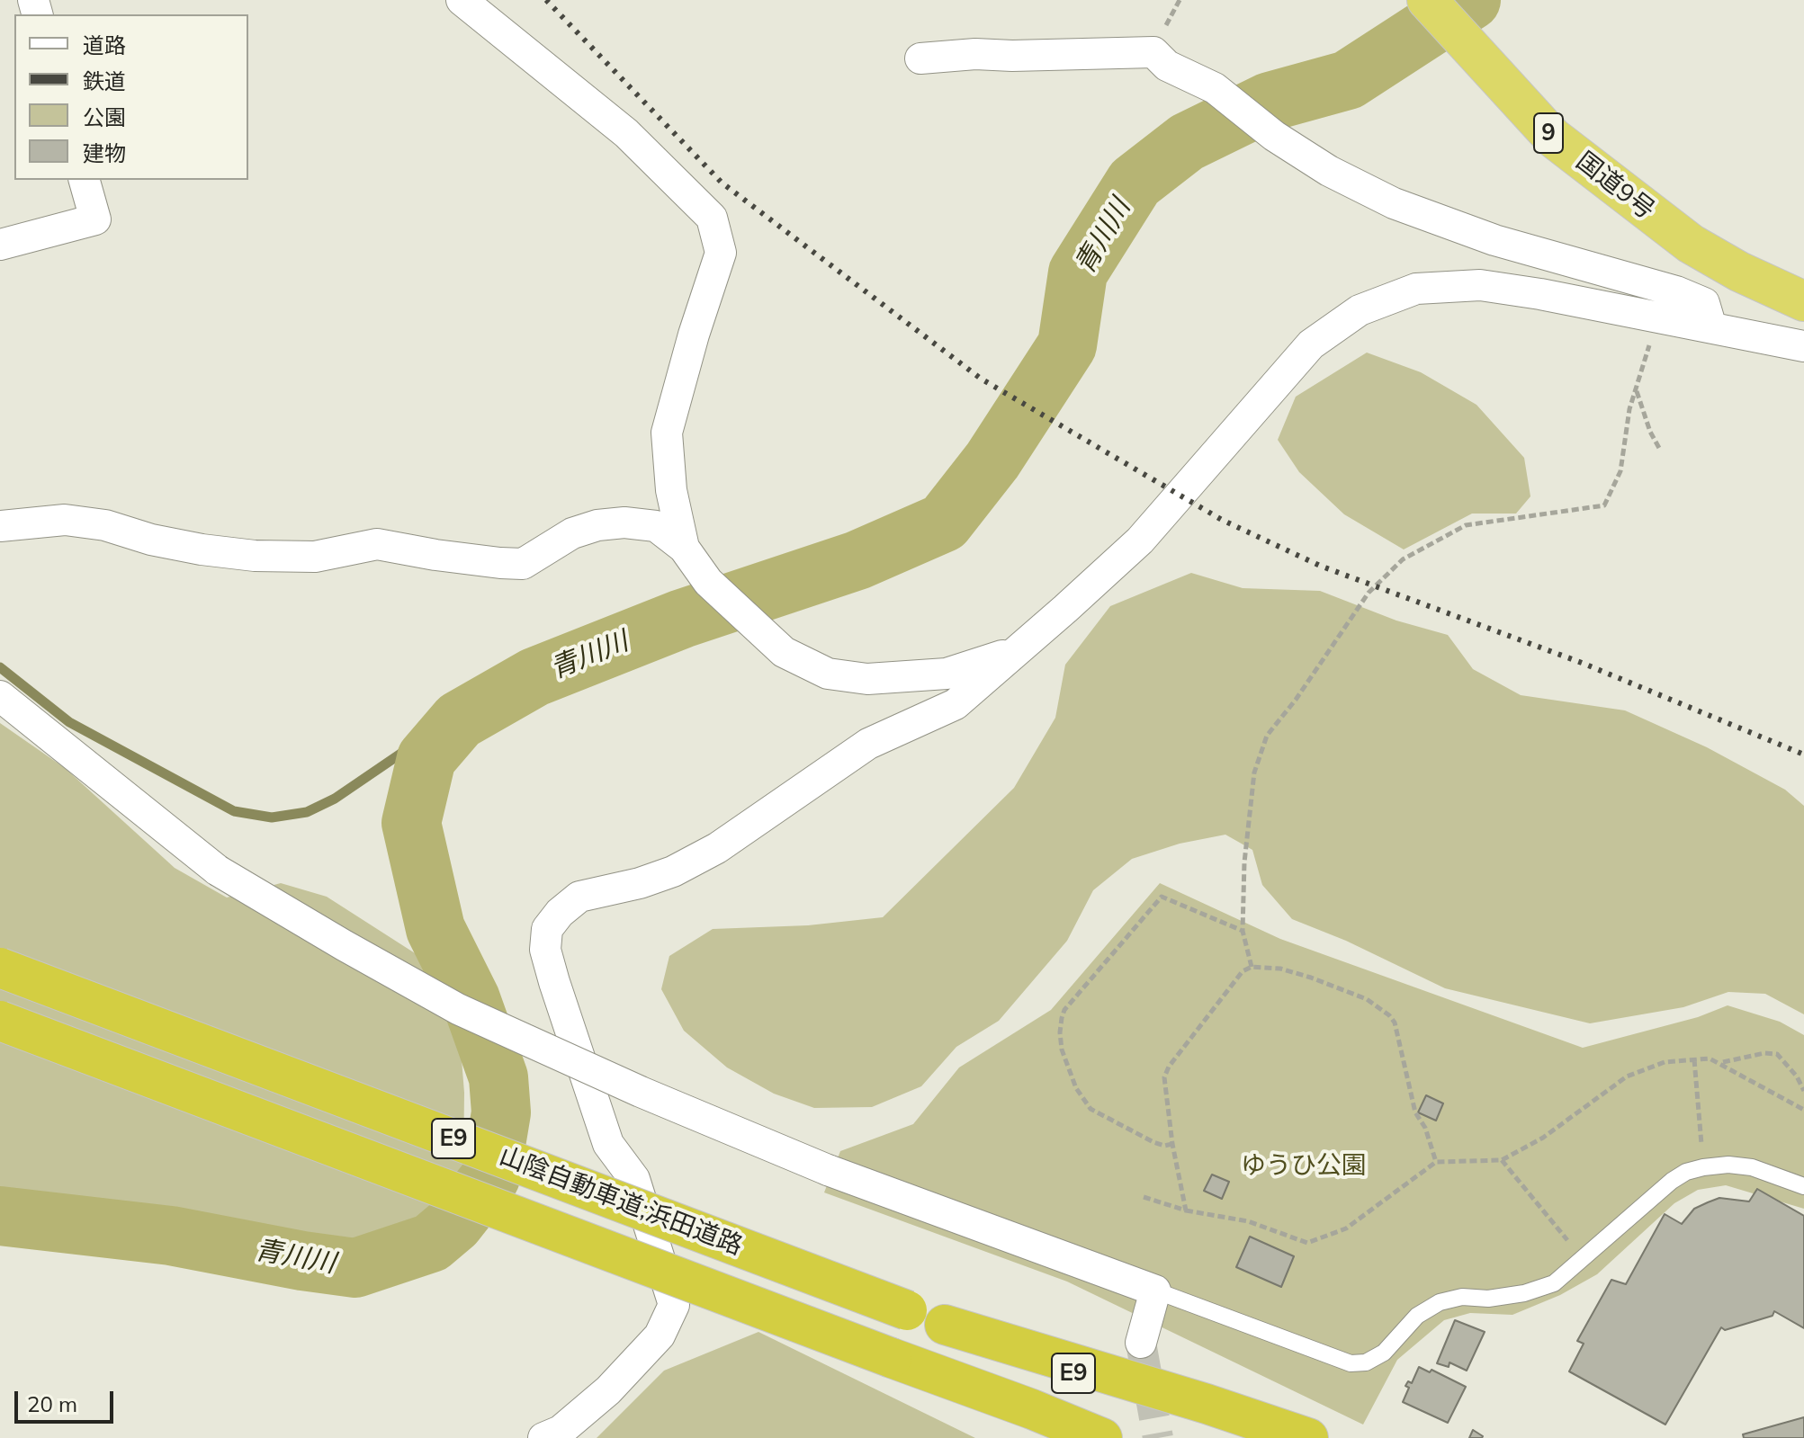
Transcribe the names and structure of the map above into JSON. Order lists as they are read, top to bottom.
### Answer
{
  "streets": {
    "highway": [
      "9",
      "国道9号",
      "E9",
      "山陰自動車道;浜田道路"
    ]
  },
  "water": ["青川川"],
  "parks": ["ゆうひ公園"],
  "legend": [
    "道路",
    "鉄道",
    "公園",
    "建物"
  ],
  "scale_bar": "20 m"
}
